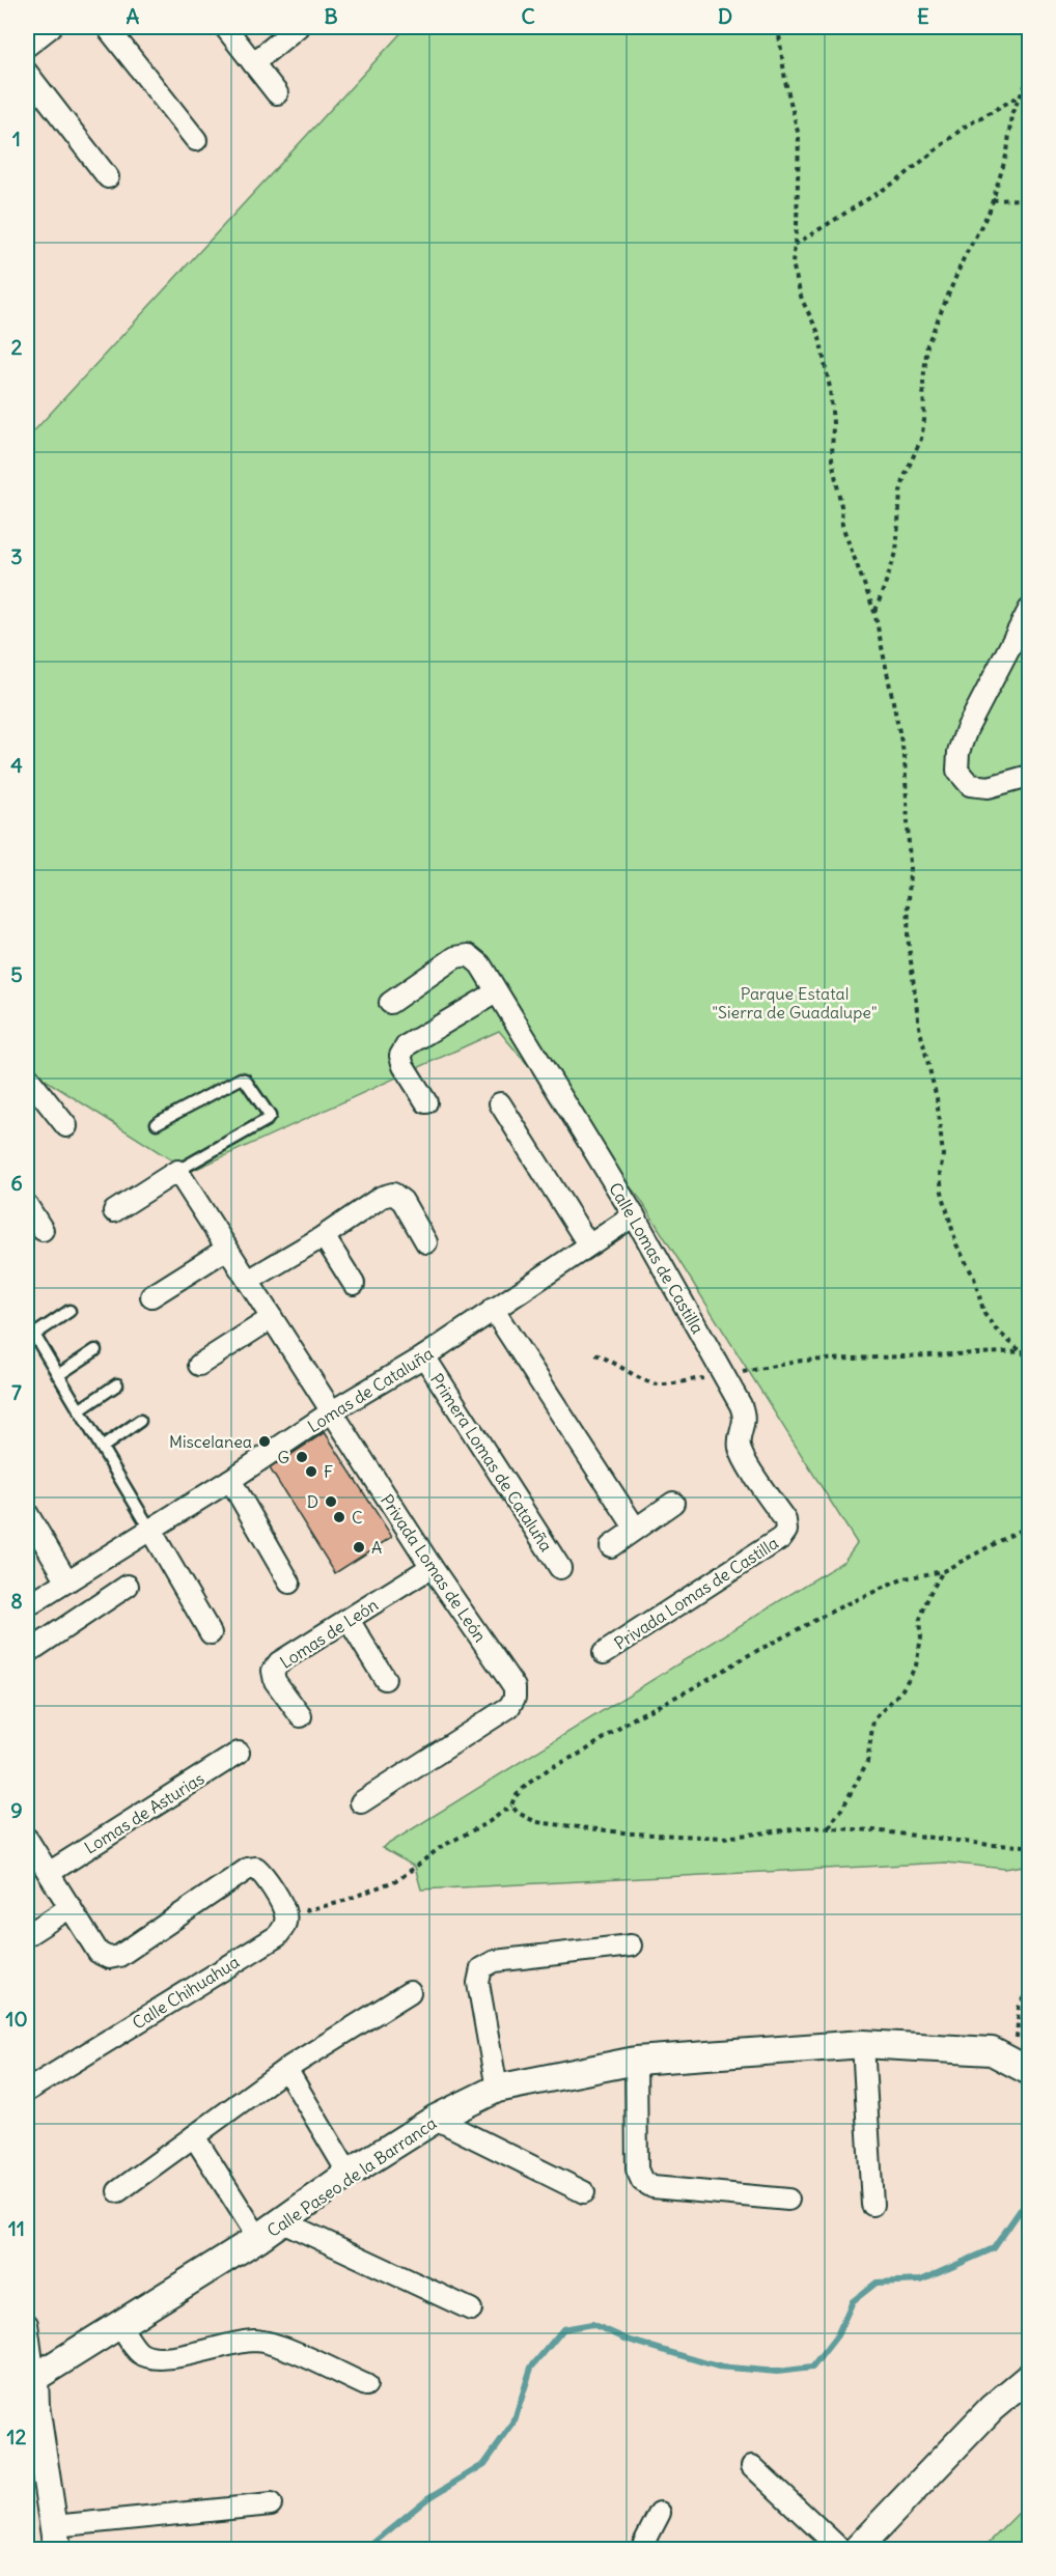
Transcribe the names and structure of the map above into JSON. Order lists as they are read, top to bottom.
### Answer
{
  "streets": {
    "street": [
      "Calle Lomas de Castilla",
      "Lomas de Cataluña",
      "Primera Lomas de Cataluña",
      "Privada Lomas de León",
      "Privada Lomas de Castilla",
      "Lomas de León",
      "Lomas de Asturias",
      "Calle Chihuahua",
      "Calle Paseo de la Barranca"
    ]
  },
  "crossings": [
    ["Calle Lomas de Castilla", "Lomas de Cataluña"],
    ["Calle Lomas de Castilla", "Privada Lomas de Castilla"],
    ["Lomas de Cataluña", "Primera Lomas de Cataluña"],
    ["Lomas de Cataluña", "Privada Lomas de León"],
    ["Privada Lomas de León", "Lomas de León"]
  ],
  "parks": ["Parque Estatal \"Sierra de Guadalupe\""],
  "places": [
    "Miscelanea",
    "G",
    "F",
    "D",
    "C",
    "A"
  ],
  "grid": {
    "columns": [
      "A",
      "B",
      "C",
      "D",
      "E"
    ],
    "rows": [
      "1",
      "2",
      "3",
      "4",
      "5",
      "6",
      "7",
      "8",
      "9",
      "10",
      "11",
      "12"
    ]
  }
}
